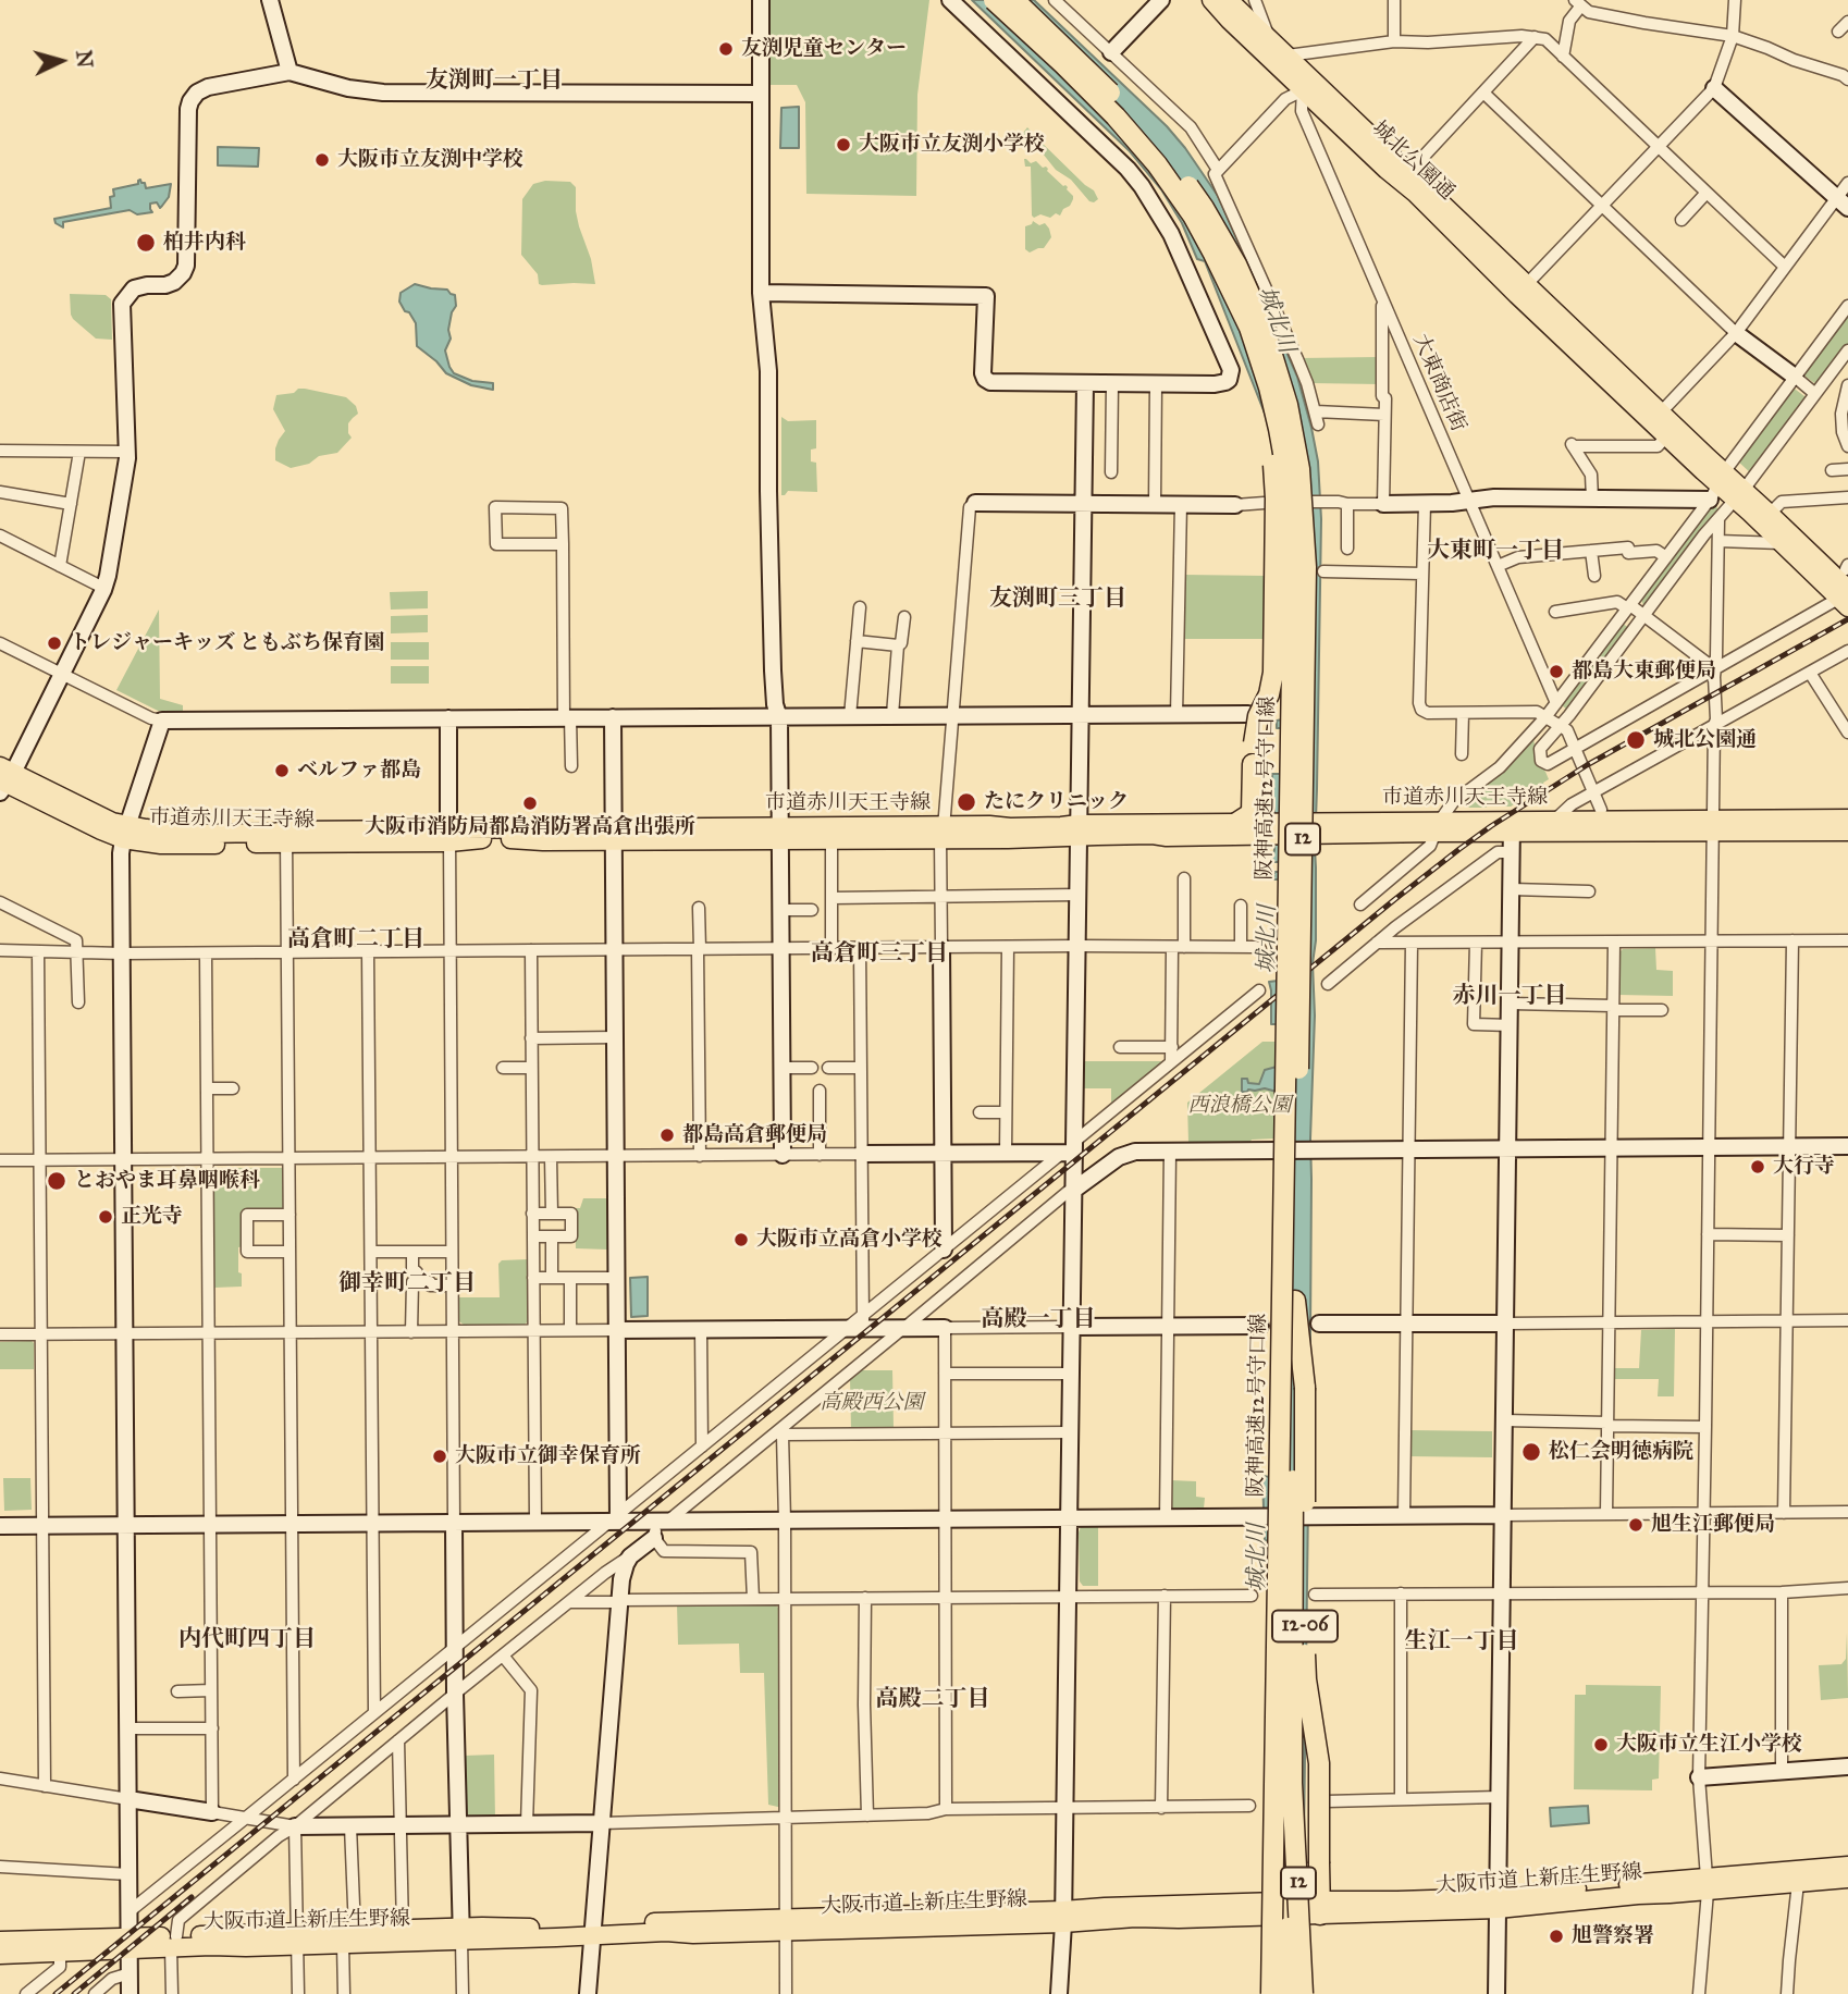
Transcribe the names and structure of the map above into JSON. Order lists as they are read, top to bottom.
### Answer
{
  "streets": {
    "highway": ["阪神高速12号守口線", "12", "12-06"],
    "main road": ["城北公園通", "市道赤川天王寺線", "大阪市道上新庄生野線"],
    "street": ["大東商店街"]
  },
  "crossings": [
    ["城北公園通", "大東商店街"],
    ["阪神高速12号守口線", "12"],
    ["阪神高速12号守口線", "12-06"],
    ["12-06", "大阪市道上新庄生野線"]
  ],
  "districts": [
    "友渕町一丁目",
    "大東町一丁目",
    "友渕町三丁目",
    "高倉町二丁目",
    "高倉町三丁目",
    "赤川一丁目",
    "御幸町二丁目",
    "高殿一丁目",
    "内代町四丁目",
    "生江一丁目",
    "高殿二丁目"
  ],
  "water": ["城北川"],
  "parks": ["西浪橋公園", "高殿西公園"],
  "places": [
    "友渕児童センター",
    "大阪市立友渕小学校",
    "大阪市立友渕中学校",
    "柏井内科",
    "トレジャーキッズ ともぶち保育園",
    "都島大東郵便局",
    "城北公園通",
    "ベルファ都島",
    "たにクリニック",
    "大阪市消防局都島消防署高倉出張所",
    "都島高倉郵便局",
    "大行寺",
    "とおやま耳鼻咽喉科",
    "正光寺",
    "大阪市立高倉小学校",
    "松仁会明徳病院",
    "大阪市立御幸保育所",
    "旭生江郵便局",
    "大阪市立生江小学校",
    "旭警察署"
  ],
  "north": "right"
}
